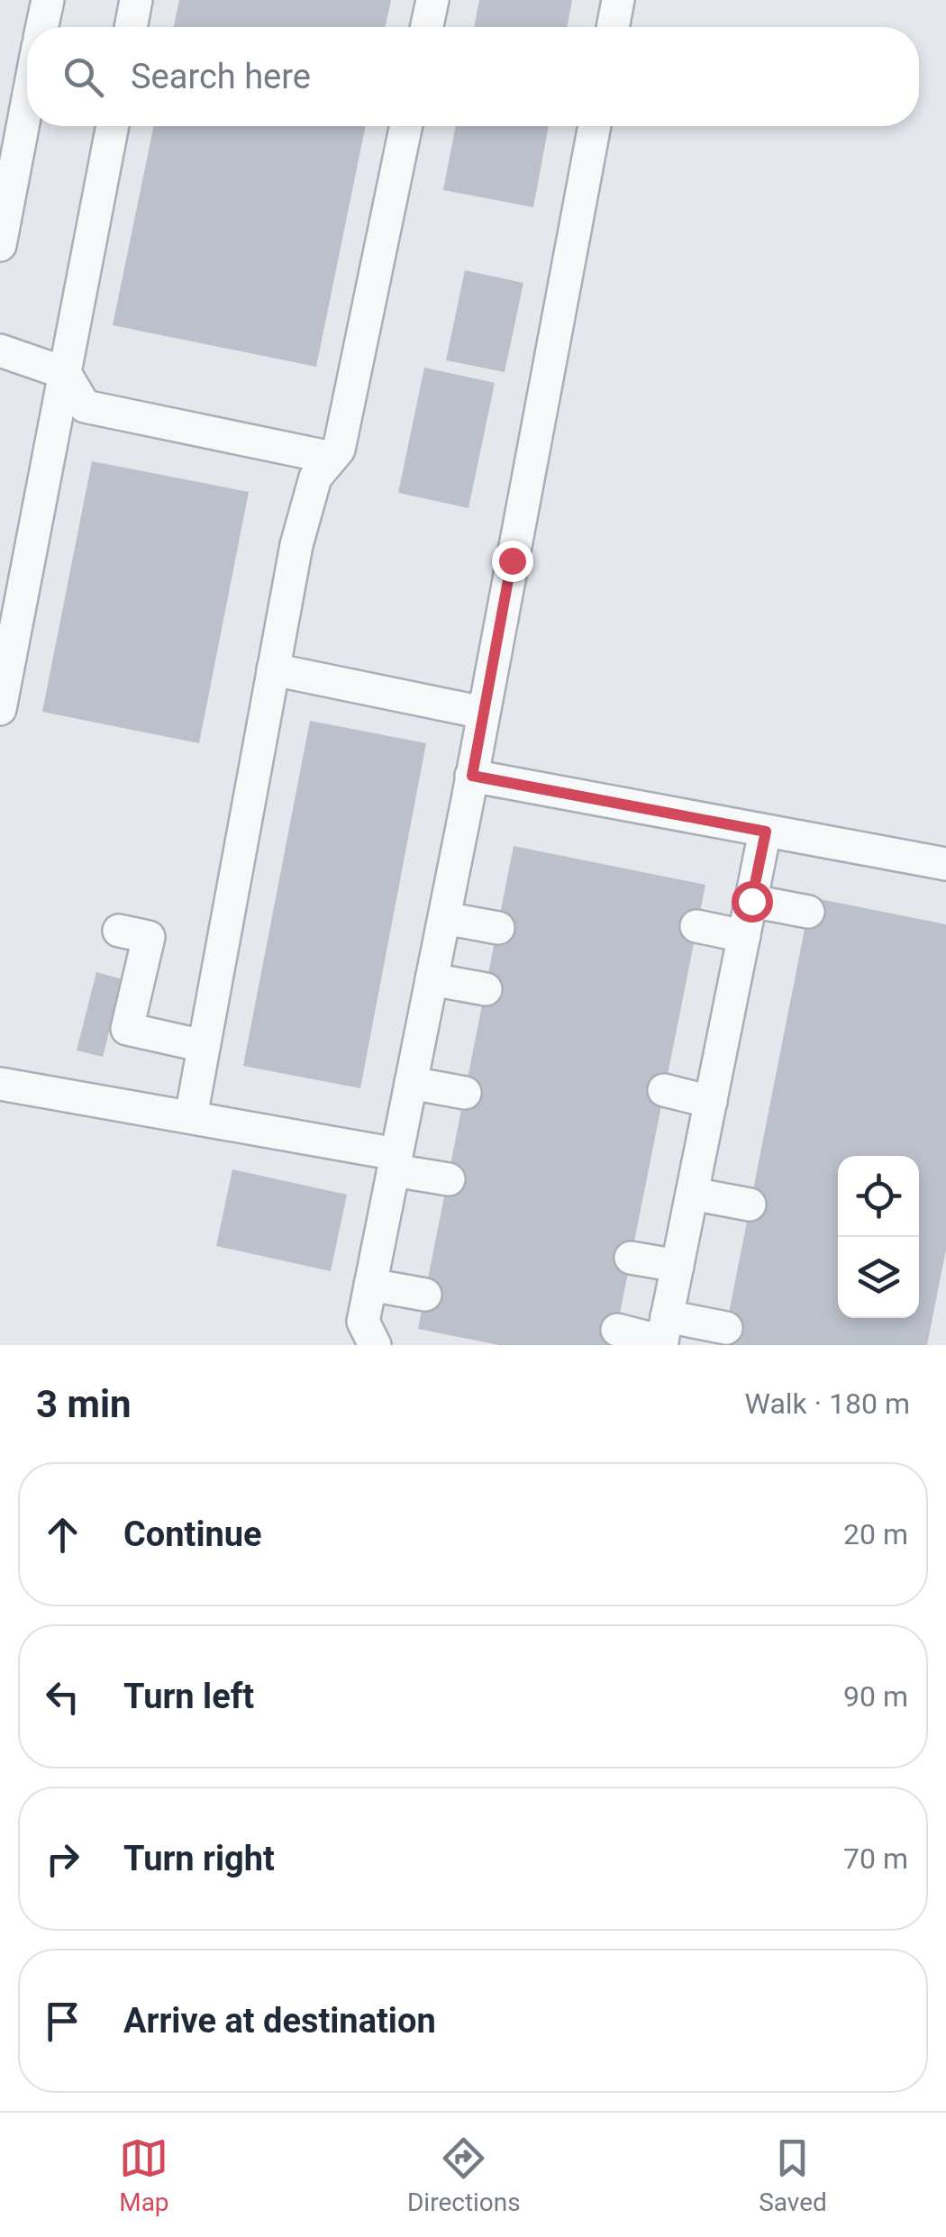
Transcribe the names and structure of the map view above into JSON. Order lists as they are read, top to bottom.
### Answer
{
  "page": {
    "search": "Search here",
    "heading": ["3 min", "Walk · 180 m"],
    "list": [
      ["Continue", "20 m"],
      ["Turn left", "90 m"],
      ["Turn right", "70 m"],
      "Arrive at destination"
    ],
    "nav": ["Map", "Directions", "Saved"]
  }
}
